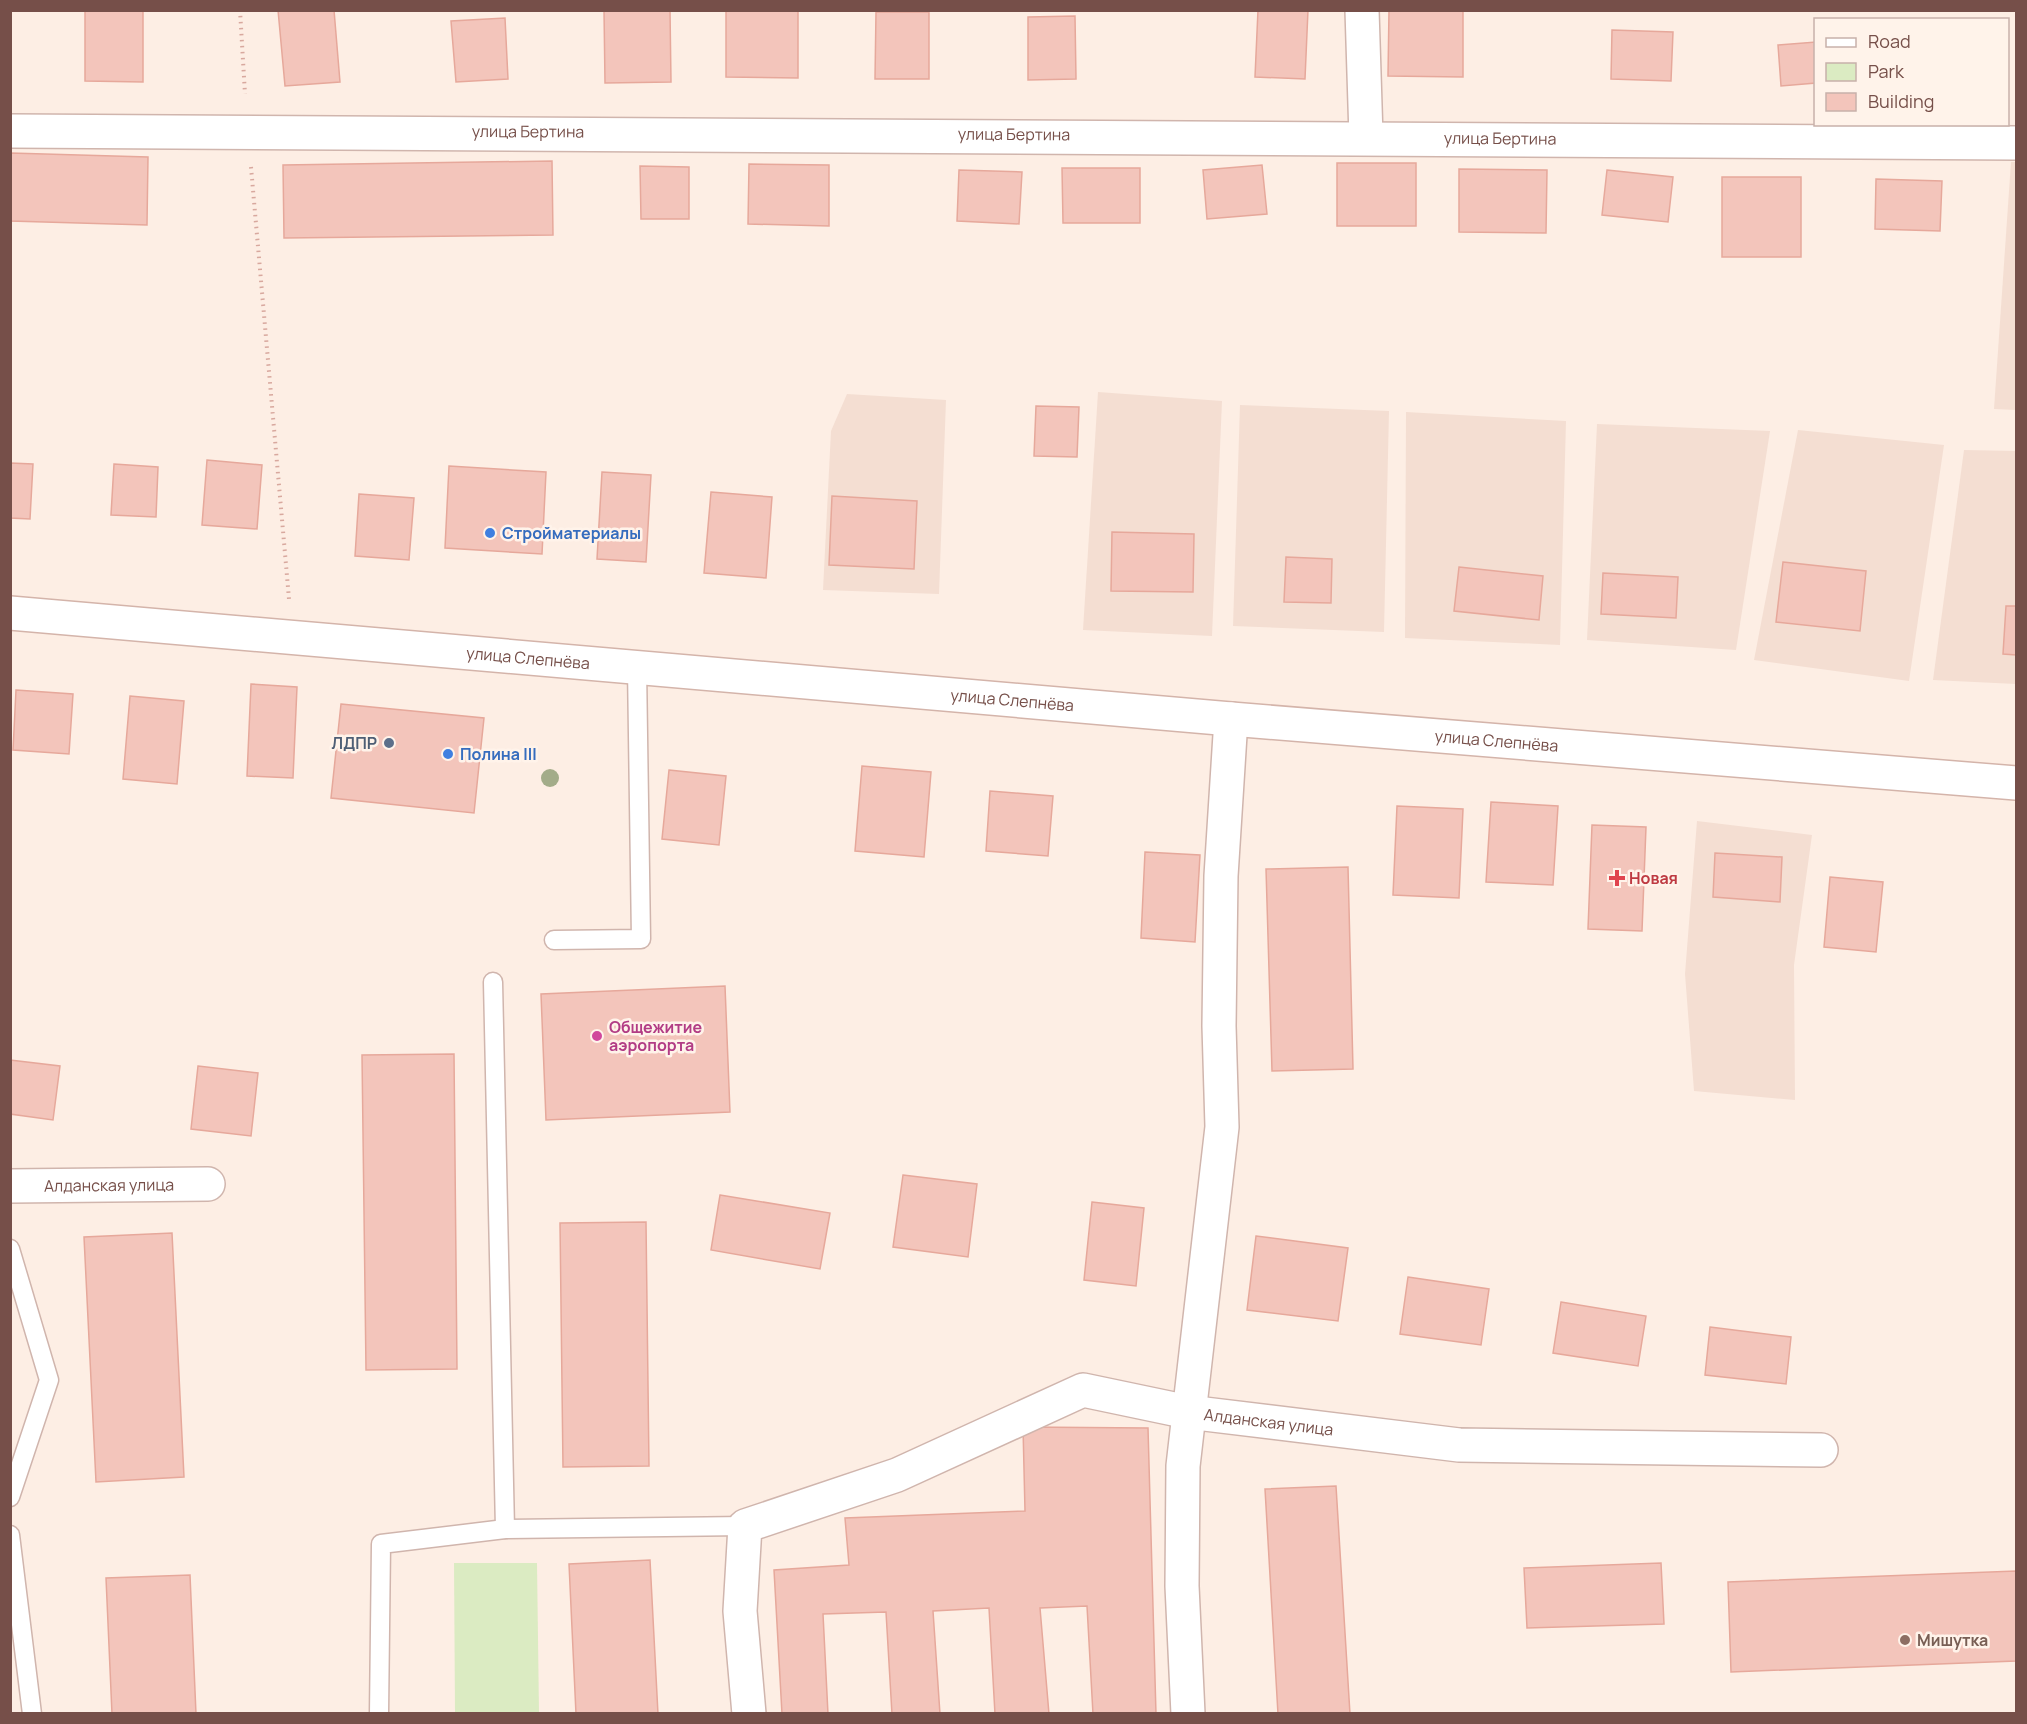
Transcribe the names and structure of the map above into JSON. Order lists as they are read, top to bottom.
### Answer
{
  "streets": {
    "street": ["улица Бертина", "улица Слепнёва", "Алданская улица"]
  },
  "places": {
    "other": [
      "Стройматериалы",
      "ЛДПР",
      "Полина III",
      "Общежитие аэропорта",
      "Мишутка"
    ],
    "health": ["Новая"]
  },
  "legend": ["Road", "Park", "Building"]
}
